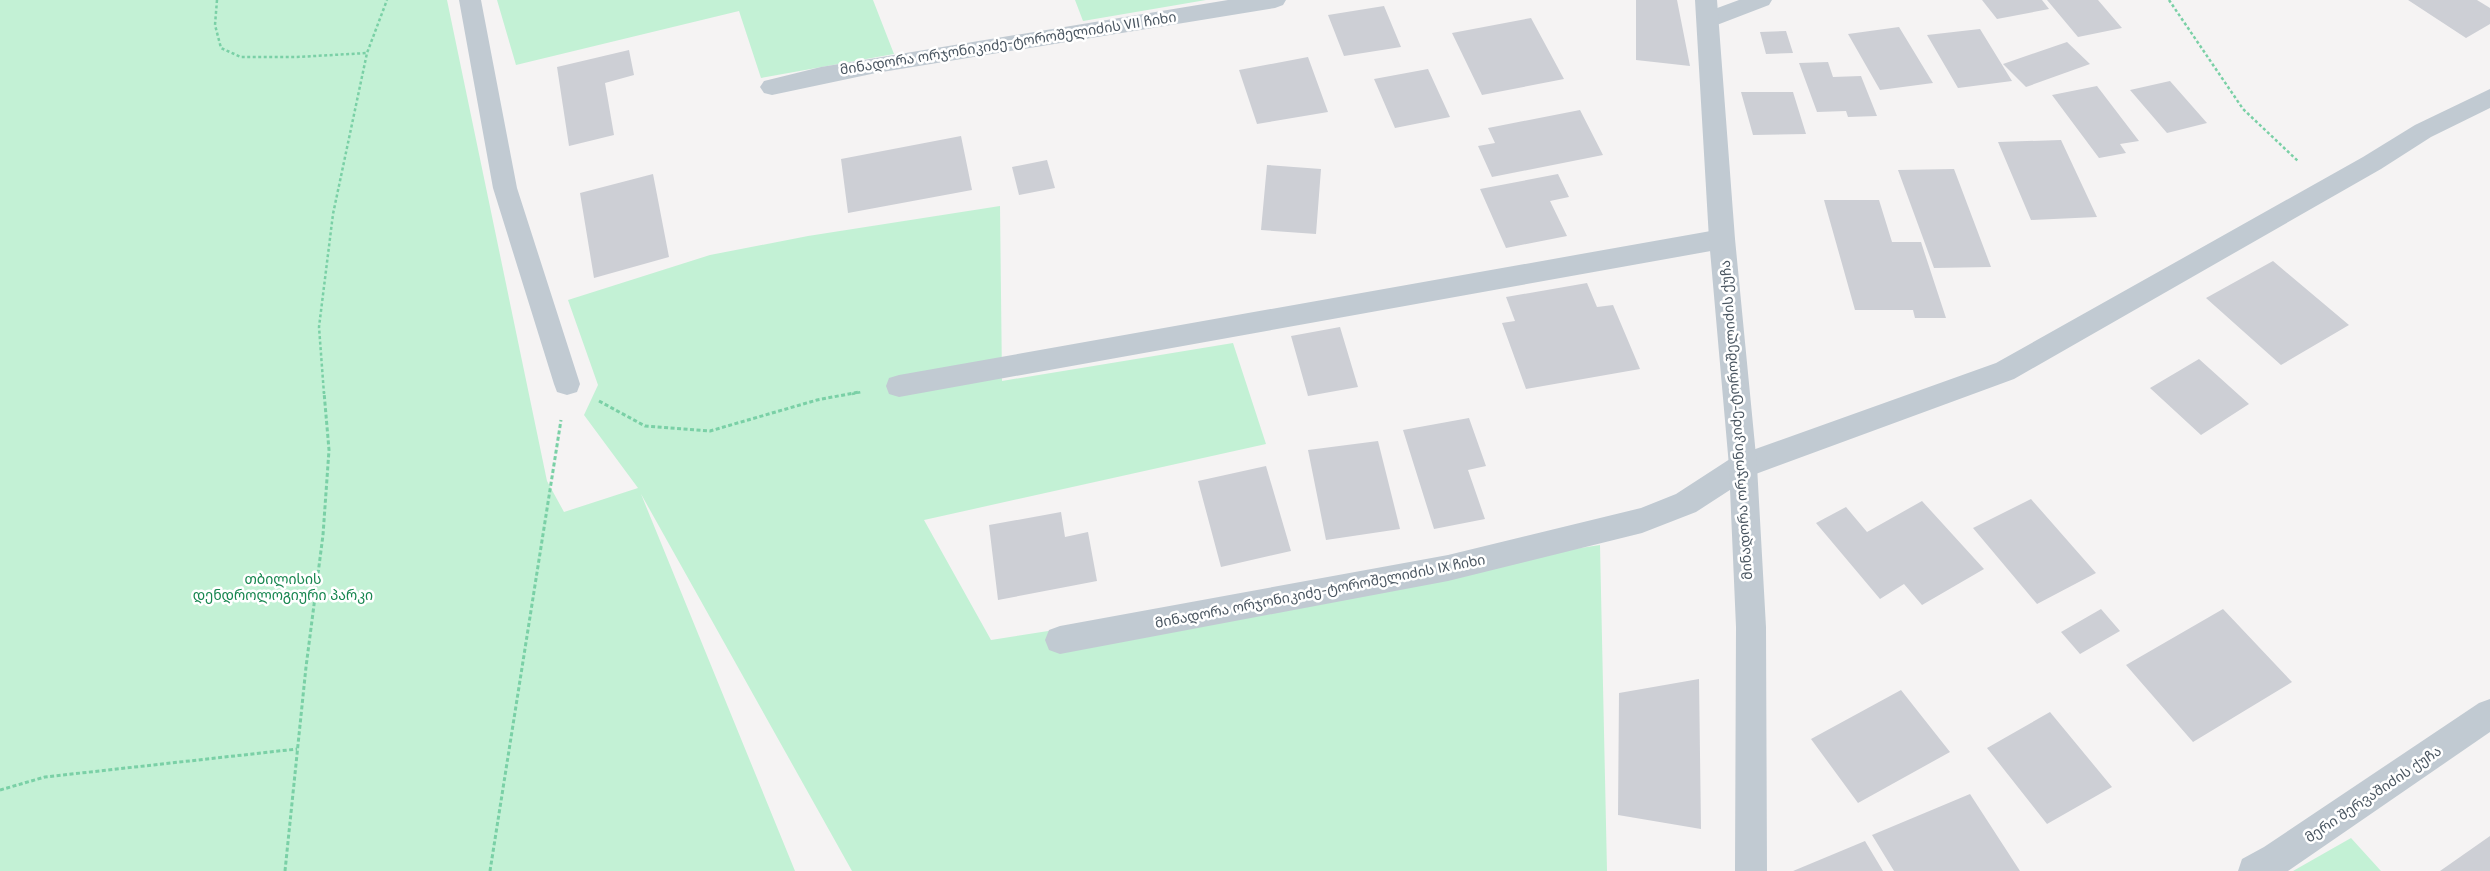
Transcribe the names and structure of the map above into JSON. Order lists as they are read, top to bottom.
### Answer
{
  "streets": {
    "street": [
      "მინადორა ორჯონიკიძე-ტოროშელიძის VII ჩიხი",
      "მინადორა ორჯონიკიძე-ტოროშელიძის ქუჩა",
      "მინადორა ორჯონიკიძე-ტოროშელიძის IX ჩიხი",
      "მერი შერვაშიძის ქუჩა"
    ]
  },
  "crossings": [
    ["მინადორა ორჯონიკიძე-ტოროშელიძის ქუჩა", "მინადორა ორჯონიკიძე-ტოროშელიძის IX ჩიხი"]
  ],
  "parks": ["თბილისის დენდროლოგიური პარკი"]
}
